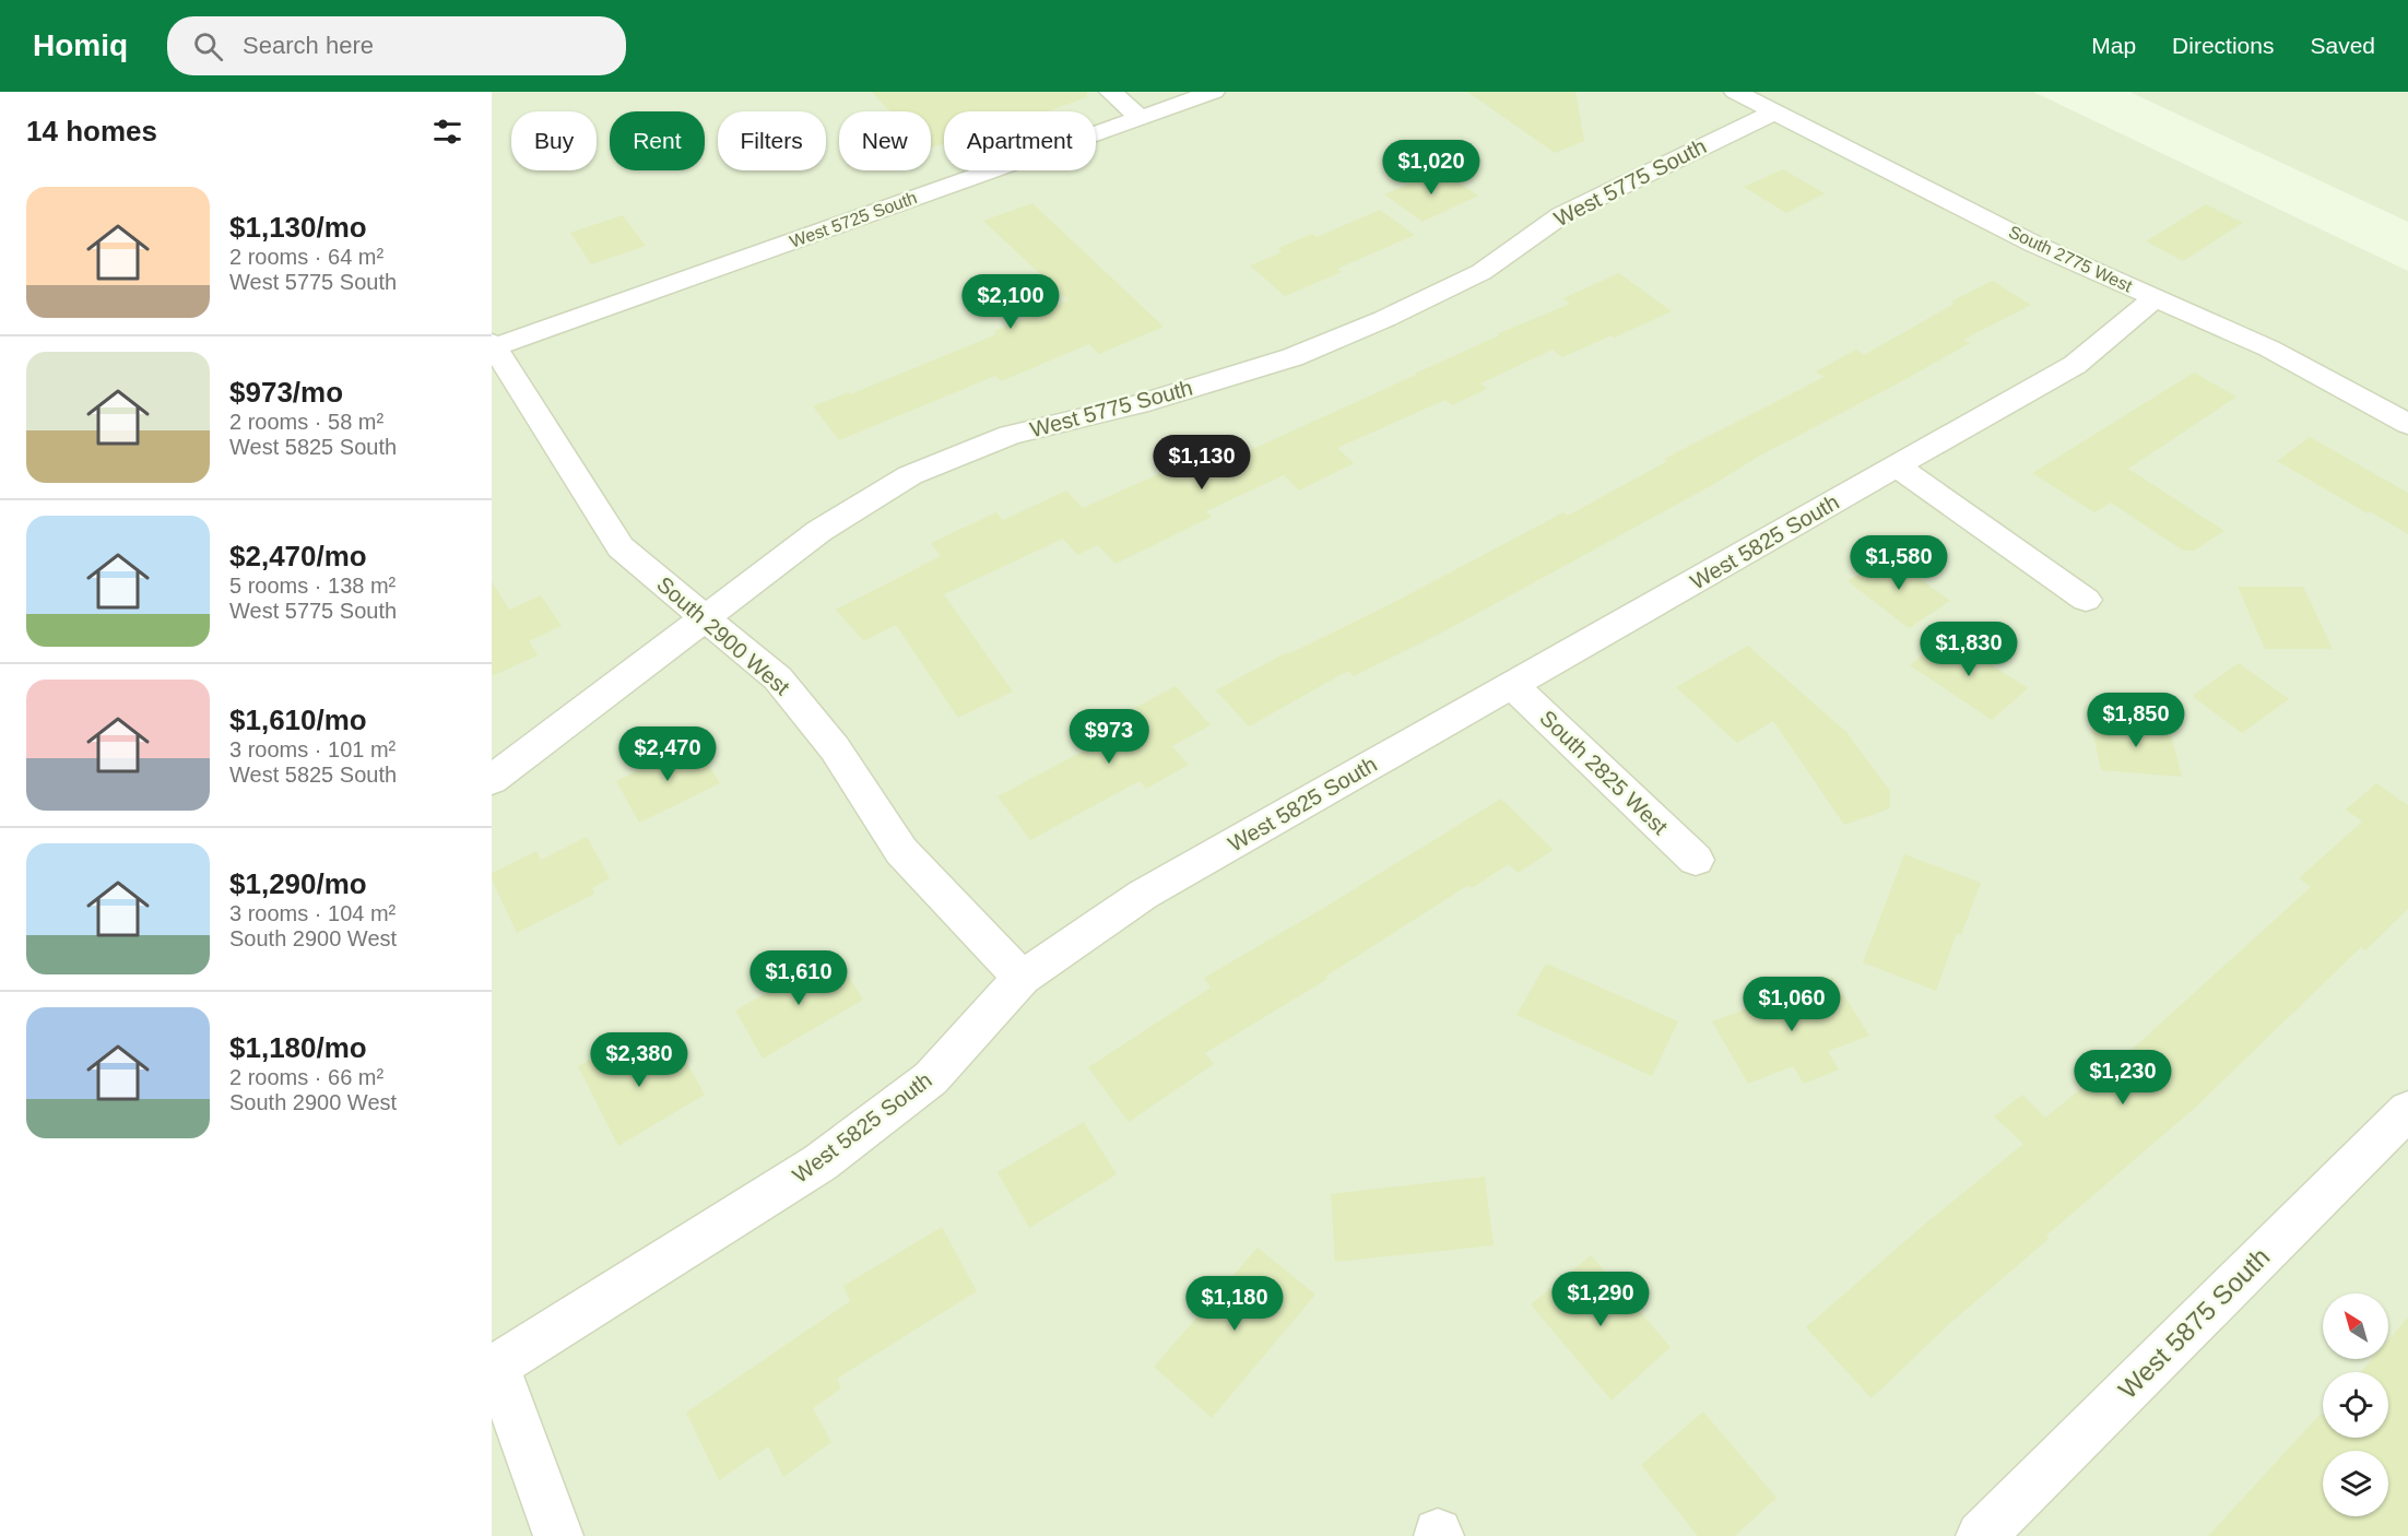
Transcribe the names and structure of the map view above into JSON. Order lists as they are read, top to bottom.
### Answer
{
  "streets": {
    "street": [
      "West 5775 South",
      "West 5725 South",
      "South 2775 West",
      "West 5825 South",
      "South 2900 West",
      "South 2825 West",
      "West 5875 South"
    ]
  },
  "crossings": [
    ["West 5775 South", "South 2775 West"],
    ["West 5775 South", "South 2900 West"],
    ["West 5725 South", "South 2900 West"],
    ["South 2775 West", "West 5825 South"],
    ["West 5825 South", "South 2900 West"],
    ["West 5825 South", "South 2825 West"]
  ],
  "north": "top left",
  "page": {
    "header": "Homiq",
    "search": "Search here",
    "nav": ["Map", "Directions", "Saved"],
    "heading": "14 homes",
    "chip": [
      "Buy",
      "Rent",
      "Filters",
      "New",
      "Apartment"
    ],
    "price": [
      "$1,020",
      "$2,100",
      "$1,130",
      "$1,580",
      "$1,830",
      "$1,850",
      "$973",
      "$2,470",
      "$1,610",
      "$1,060",
      "$2,380",
      "$1,230",
      "$1,290",
      "$1,180"
    ],
    "list": [
      {
        "name": "$1,130/mo",
        "note": "2 rooms · 64 m² · West 5775 South"
      },
      {
        "name": "$973/mo",
        "note": "2 rooms · 58 m² · West 5825 South"
      },
      {
        "name": "$2,470/mo",
        "note": "5 rooms · 138 m² · West 5775 South"
      },
      {
        "name": "$1,610/mo",
        "note": "3 rooms · 101 m² · West 5825 South"
      },
      {
        "name": "$1,290/mo",
        "note": "3 rooms · 104 m² · South 2900 West"
      },
      {
        "name": "$1,180/mo",
        "note": "2 rooms · 66 m² · South 2900 West"
      }
    ]
  }
}
